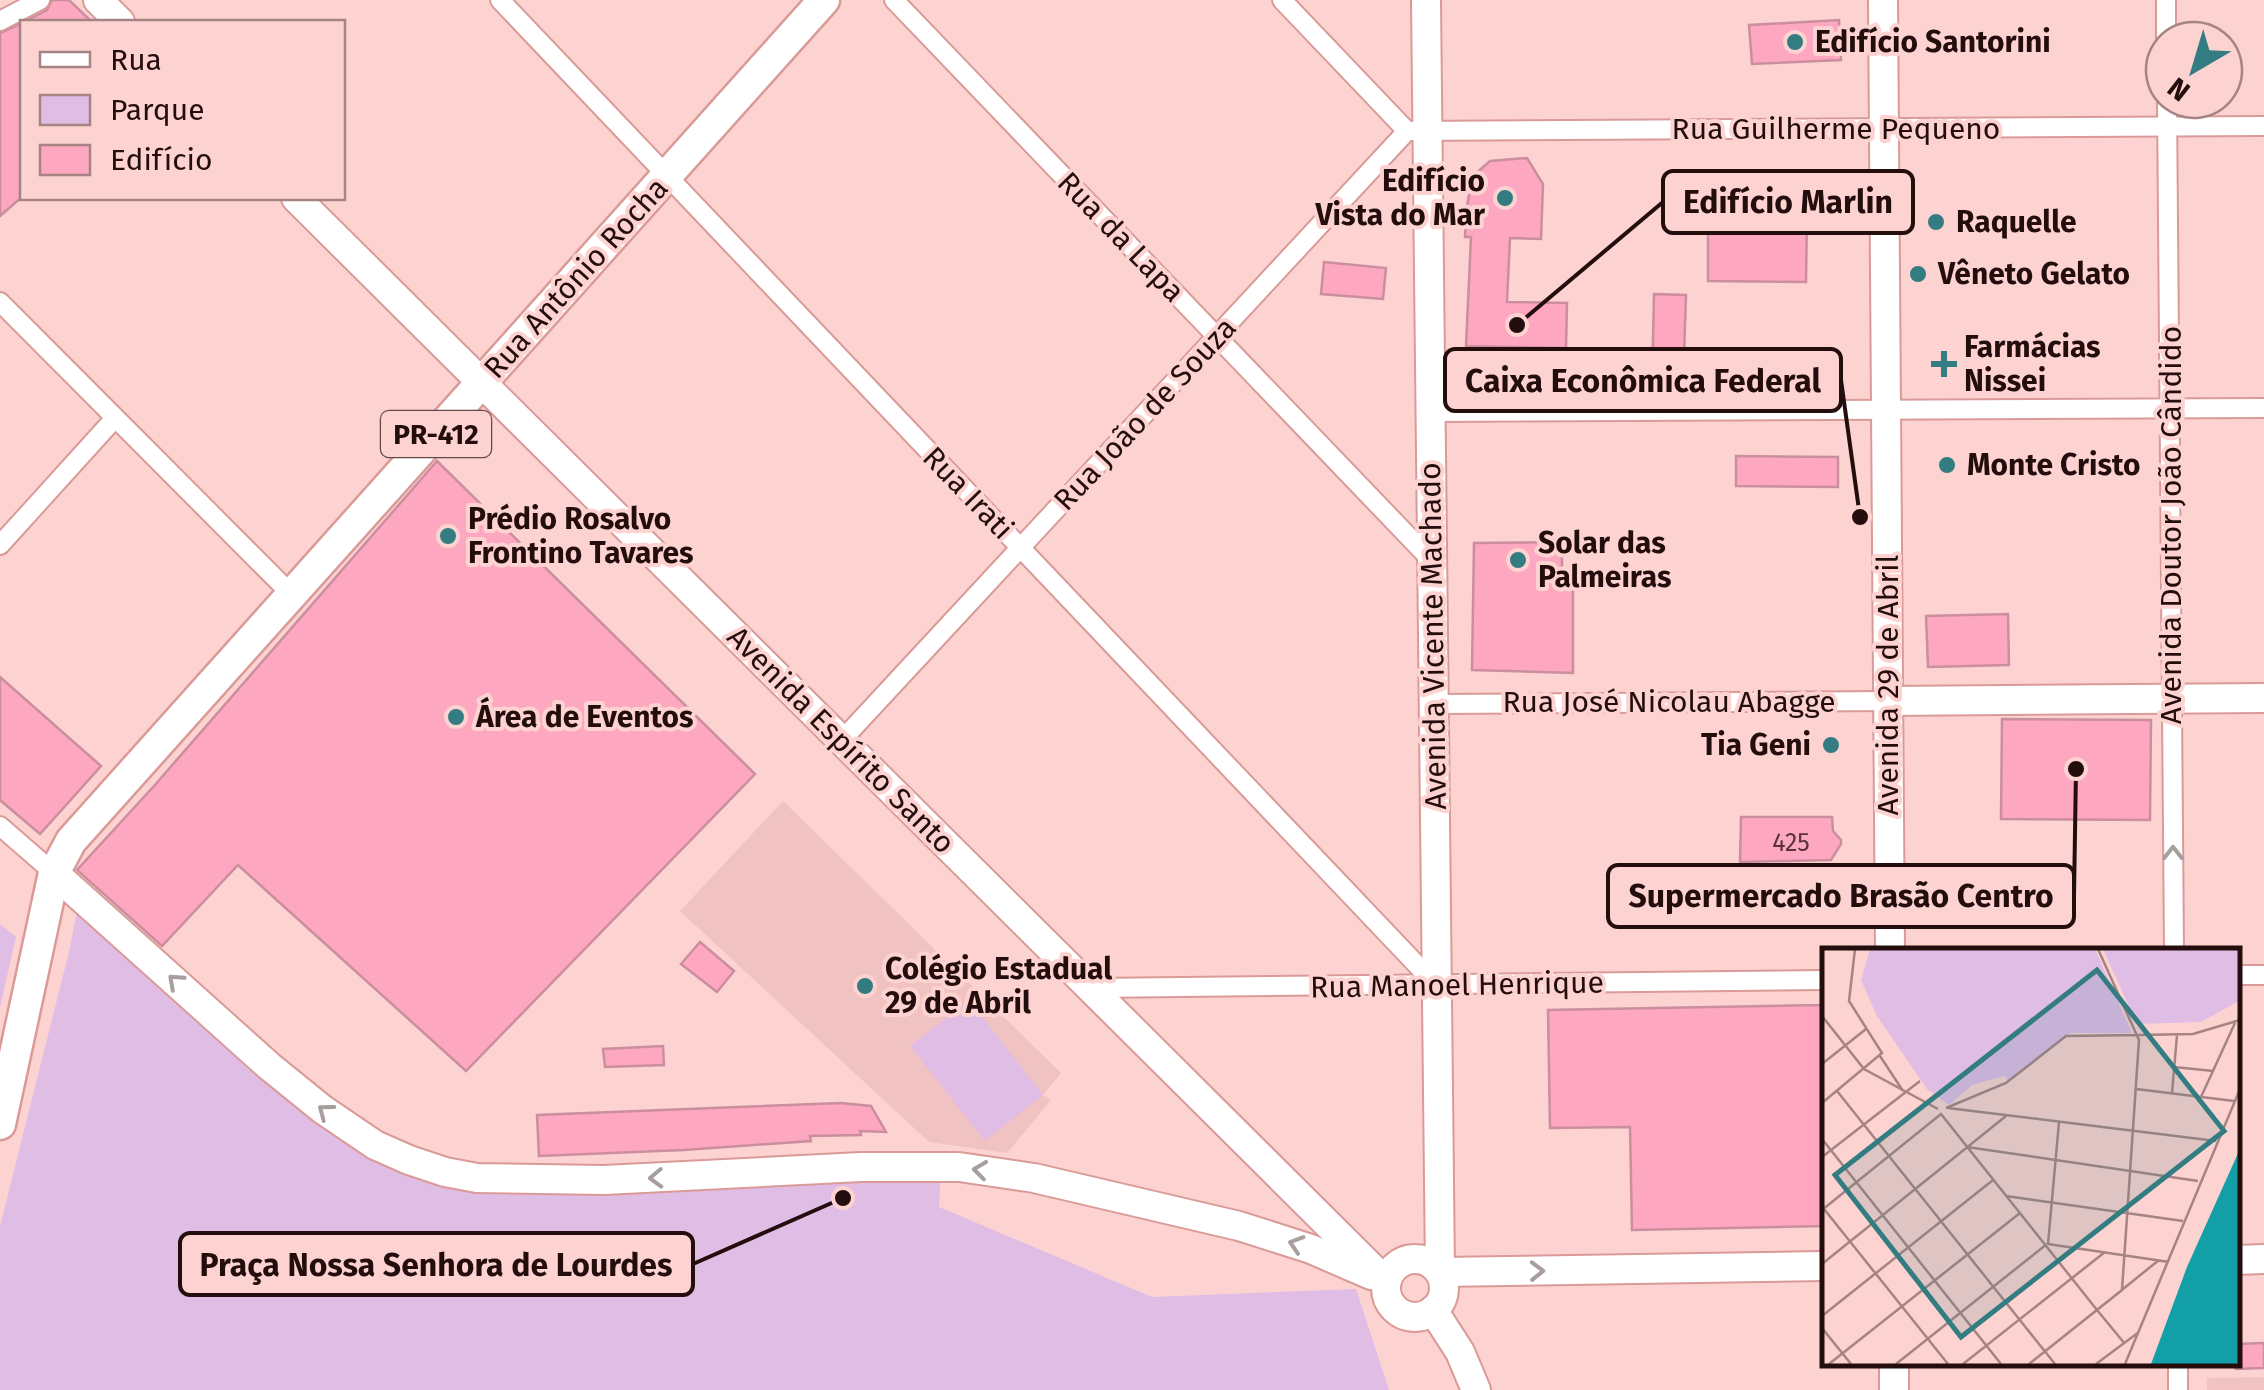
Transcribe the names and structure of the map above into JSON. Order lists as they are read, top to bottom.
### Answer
{
  "streets": {
    "main road": [
      "Rua Antônio Rocha",
      "PR-412",
      "Avenida Vicente Machado",
      "Avenida 29 de Abril",
      "Rua José Nicolau Abagge",
      "Avenida Espírito Santo"
    ],
    "street": [
      "Rua Guilherme Pequeno",
      "Rua da Lapa",
      "Rua João de Souza",
      "Rua Irati",
      "Avenida Doutor João Cândido",
      "Rua Manoel Henrique"
    ]
  },
  "crossings": [
    ["Rua Guilherme Pequeno", "Rua João de Souza"],
    ["Rua Guilherme Pequeno", "Avenida Doutor João Cândido"],
    ["Rua Guilherme Pequeno", "Avenida Vicente Machado"],
    ["Rua Guilherme Pequeno", "Avenida 29 de Abril"],
    ["Rua da Lapa", "Rua João de Souza"],
    ["Rua da Lapa", "Avenida Vicente Machado"],
    ["Rua Antônio Rocha", "PR-412"],
    ["Rua Antônio Rocha", "Rua Irati"],
    ["Rua Antônio Rocha", "Avenida Espírito Santo"],
    ["Rua João de Souza", "Rua Irati"],
    ["Rua João de Souza", "Avenida Vicente Machado"],
    ["Rua João de Souza", "Avenida Espírito Santo"],
    ["Rua Irati", "Avenida Vicente Machado"],
    ["Rua Irati", "Rua Manoel Henrique"],
    ["Avenida Doutor João Cândido", "Rua José Nicolau Abagge"],
    ["Avenida Vicente Machado", "Rua José Nicolau Abagge"],
    ["Avenida Vicente Machado", "Avenida Espírito Santo"],
    ["Avenida Vicente Machado", "Rua Manoel Henrique"],
    ["Avenida 29 de Abril", "Rua José Nicolau Abagge"],
    ["Avenida Espírito Santo", "Rua Manoel Henrique"]
  ],
  "places": {
    "other": [
      "Edifício Santorini",
      "Edifício Vista do Mar",
      "Raquelle",
      "Vêneto Gelato",
      "Edifício Marlin",
      "Monte Cristo",
      "Caixa Econômica Federal",
      "Prédio Rosalvo Frontino Tavares",
      "Solar das Palmeiras",
      "Área de Eventos",
      "Tia Geni",
      "Supermercado Brasão Centro",
      "Colégio Estadual 29 de Abril",
      "Praça Nossa Senhora de Lourdes"
    ],
    "health": ["Farmácias Nissei"]
  },
  "house_numbers": ["425"],
  "legend": ["Rua", "Parque", "Edifício"],
  "north": "bottom left"
}
